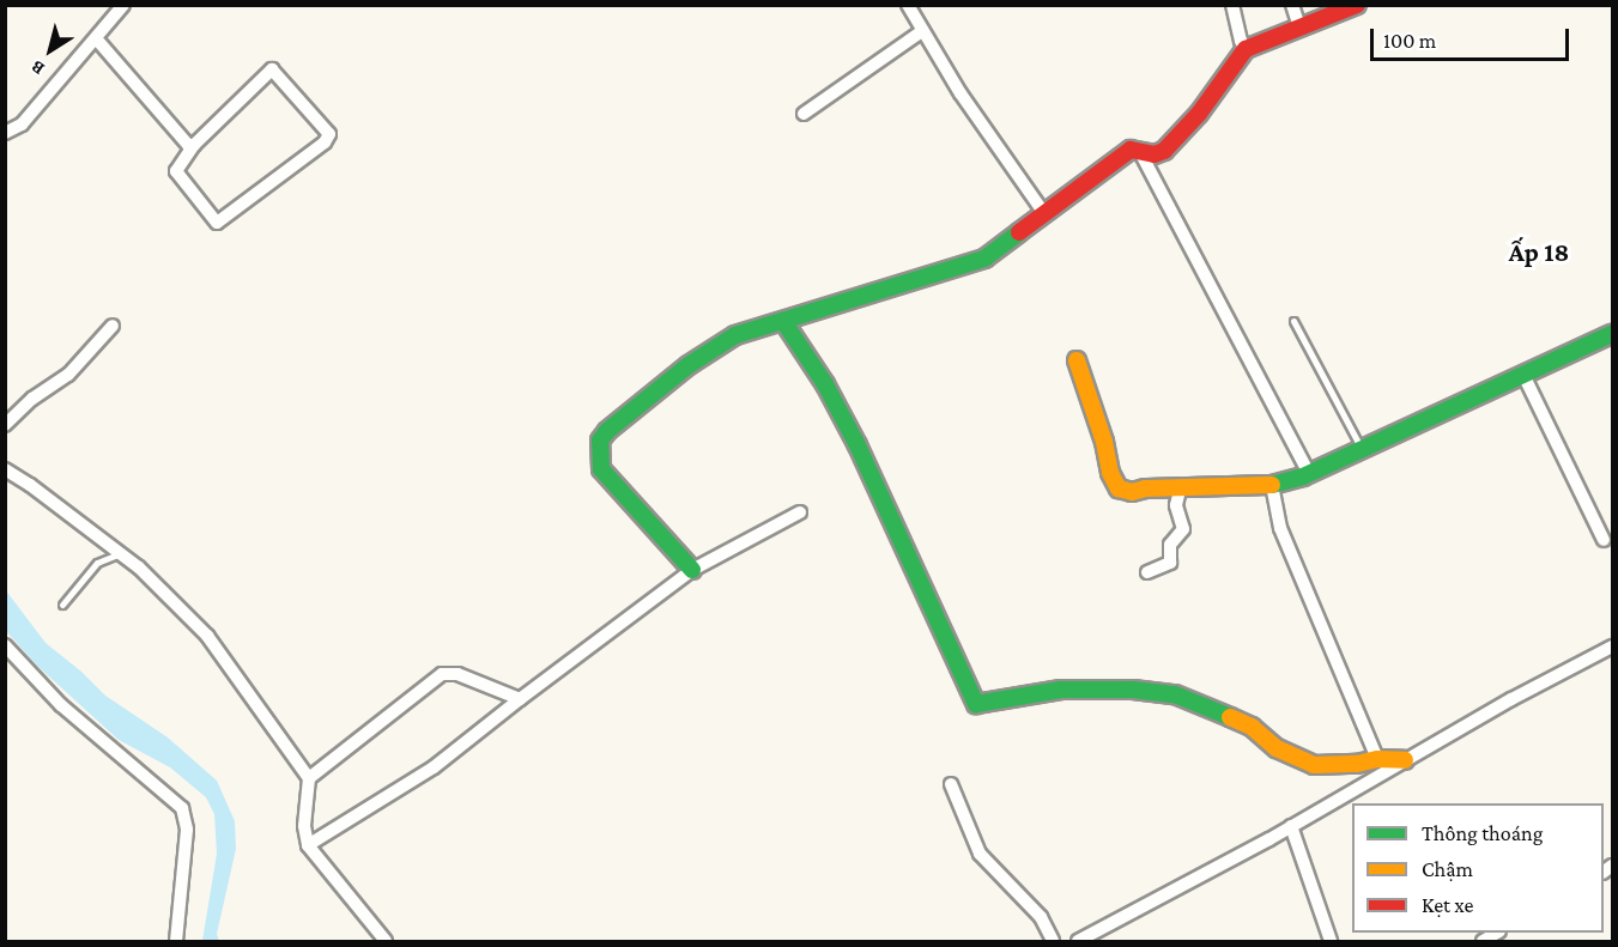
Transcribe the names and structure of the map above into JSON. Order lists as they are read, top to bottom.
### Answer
{
  "districts": ["Ấp 18"],
  "legend": ["Thông thoáng", "Chậm", "Kẹt xe"],
  "scale_bar": "100 m",
  "north": "bottom left"
}
